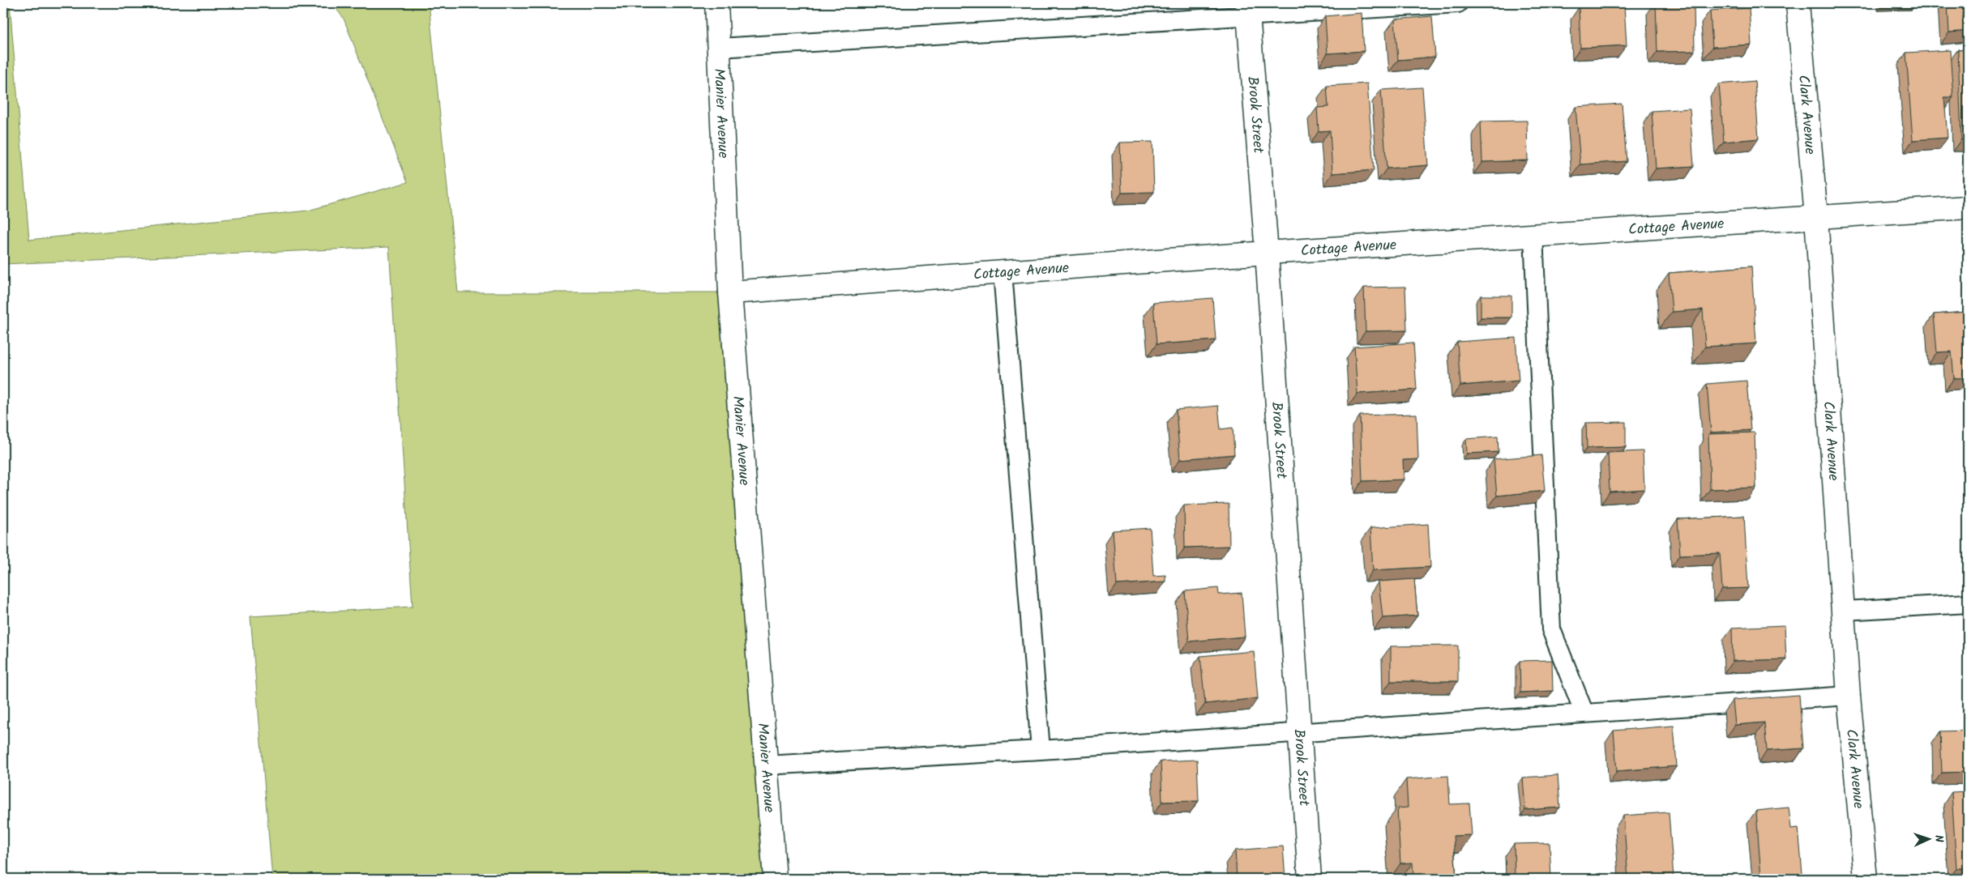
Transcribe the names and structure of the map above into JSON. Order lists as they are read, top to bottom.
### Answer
{
  "streets": {
    "street": [
      "Brook Street",
      "Manier Avenue",
      "Clark Avenue",
      "Cottage Avenue"
    ]
  },
  "crossings": [
    ["Brook Street", "Cottage Avenue"],
    ["Manier Avenue", "Cottage Avenue"],
    ["Clark Avenue", "Cottage Avenue"]
  ],
  "north": "right"
}
